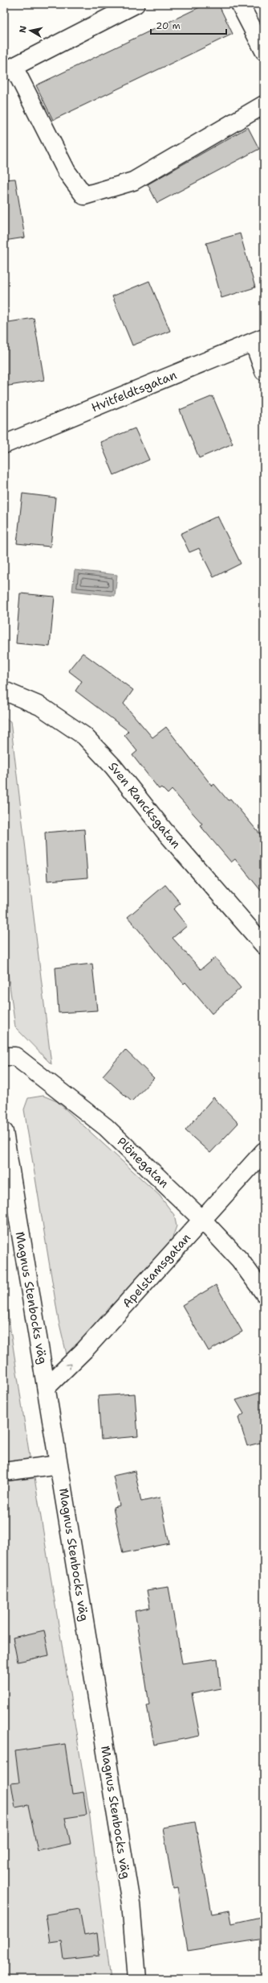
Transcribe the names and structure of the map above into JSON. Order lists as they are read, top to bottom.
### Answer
{
  "streets": {
    "street": [
      "Hvitfeldtsgatan",
      "Sven Rancksgatan",
      "Plönegatan",
      "Apelstamsgatan",
      "Magnus Stenbocks väg"
    ]
  },
  "crossings": [
    ["Plönegatan", "Apelstamsgatan"],
    ["Apelstamsgatan", "Magnus Stenbocks väg"]
  ],
  "one_way": ["Apelstamsgatan"],
  "scale_bar": "20 m",
  "north": "left"
}
